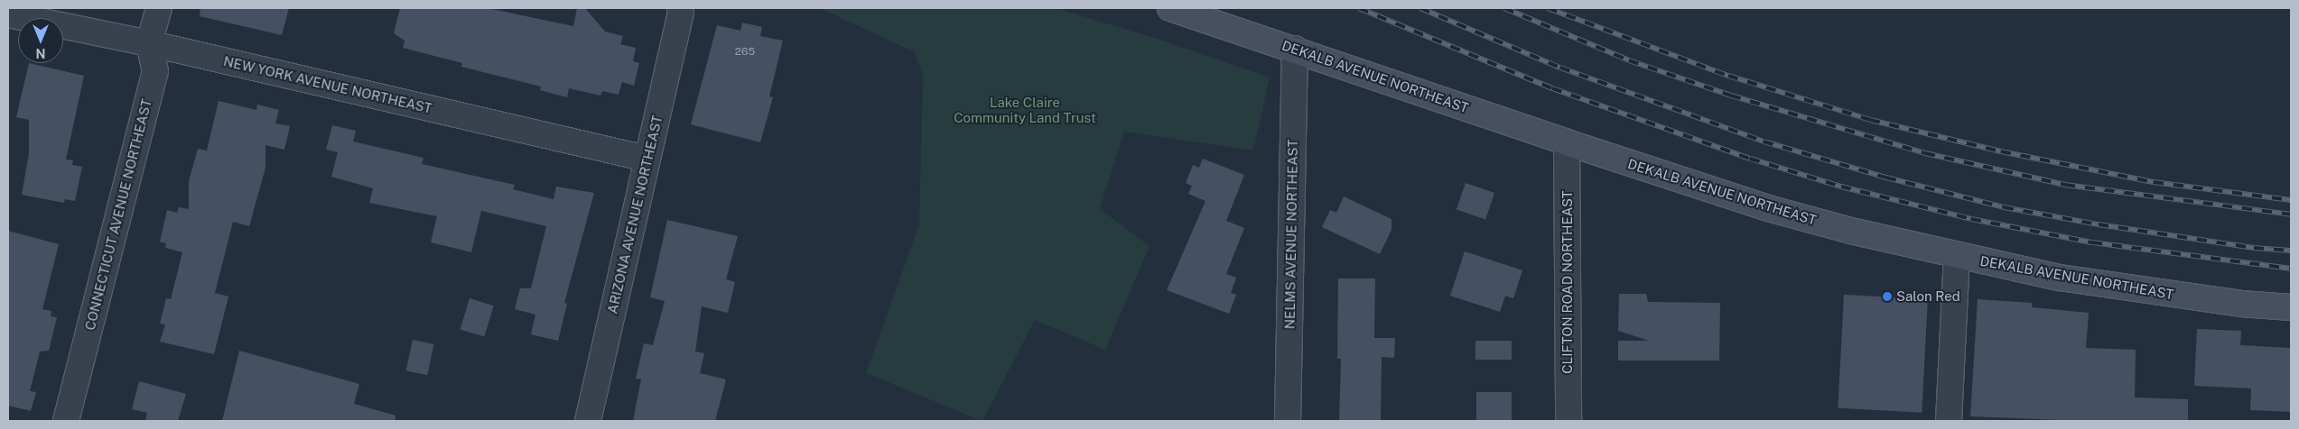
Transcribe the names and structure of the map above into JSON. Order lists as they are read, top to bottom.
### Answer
{
  "streets": {
    "main road": ["DEKALB AVENUE NORTHEAST"],
    "street": [
      "NEW YORK AVENUE NORTHEAST",
      "CONNECTICUT AVENUE NORTHEAST",
      "ARIZONA AVENUE NORTHEAST",
      "NELMS AVENUE NORTHEAST",
      "CLIFTON ROAD NORTHEAST"
    ]
  },
  "crossings": [
    ["DEKALB AVENUE NORTHEAST", "NELMS AVENUE NORTHEAST"],
    ["DEKALB AVENUE NORTHEAST", "CLIFTON ROAD NORTHEAST"],
    ["NEW YORK AVENUE NORTHEAST", "CONNECTICUT AVENUE NORTHEAST"],
    ["NEW YORK AVENUE NORTHEAST", "ARIZONA AVENUE NORTHEAST"]
  ],
  "parks": ["Lake Claire Community Land Trust"],
  "places": ["Salon Red"],
  "house_numbers": ["265"],
  "north": "bottom"
}
